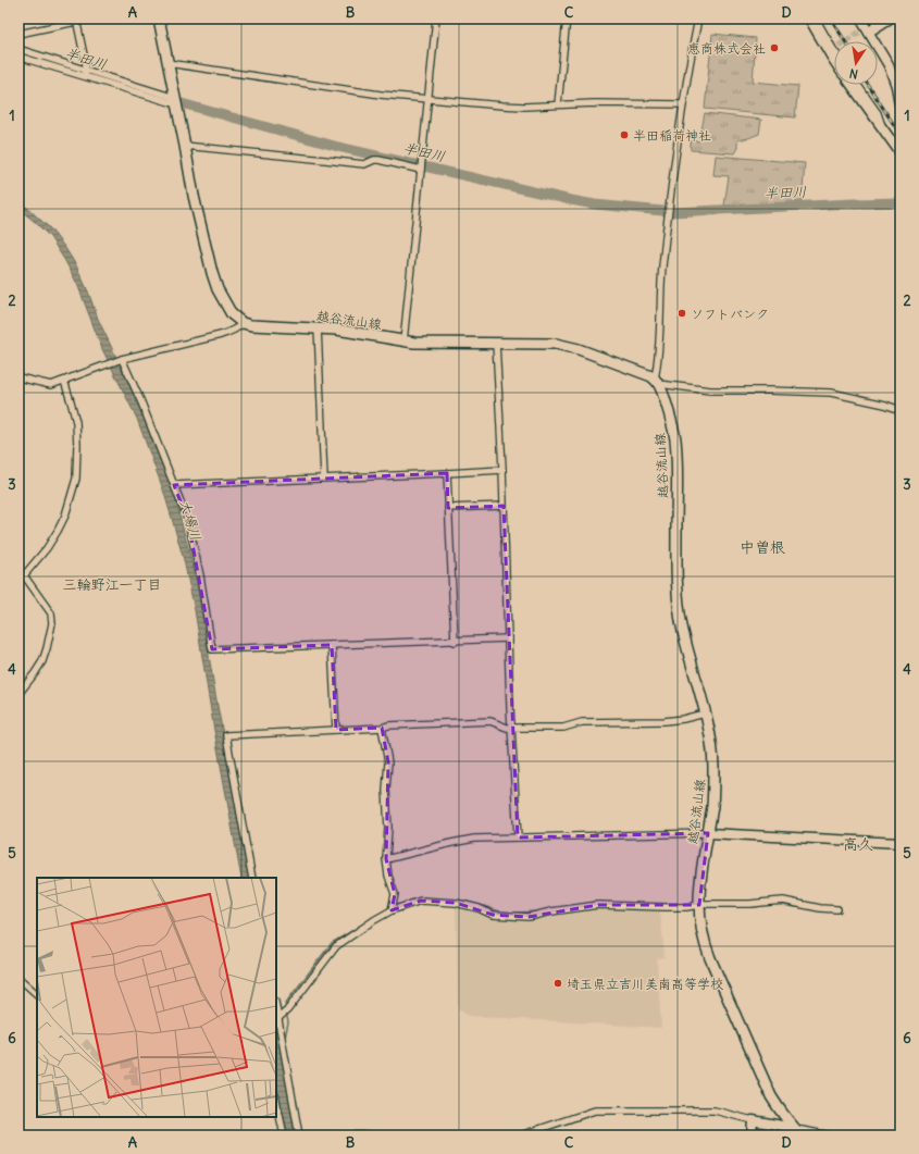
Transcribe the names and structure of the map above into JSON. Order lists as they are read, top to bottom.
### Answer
{
  "streets": {
    "main road": ["越谷流山線"]
  },
  "districts": ["中曽根", "三輪野江一丁目", "高久"],
  "water": ["半田川", "大場川"],
  "places": [
    "恵商株式会社",
    "半田稲荷神社",
    "ソフトバンク",
    "埼玉県立吉川美南高等学校"
  ],
  "north": "bottom",
  "grid": {
    "columns": [
      "A",
      "B",
      "C",
      "D"
    ],
    "rows": [
      "1",
      "2",
      "3",
      "4",
      "5",
      "6"
    ]
  }
}
